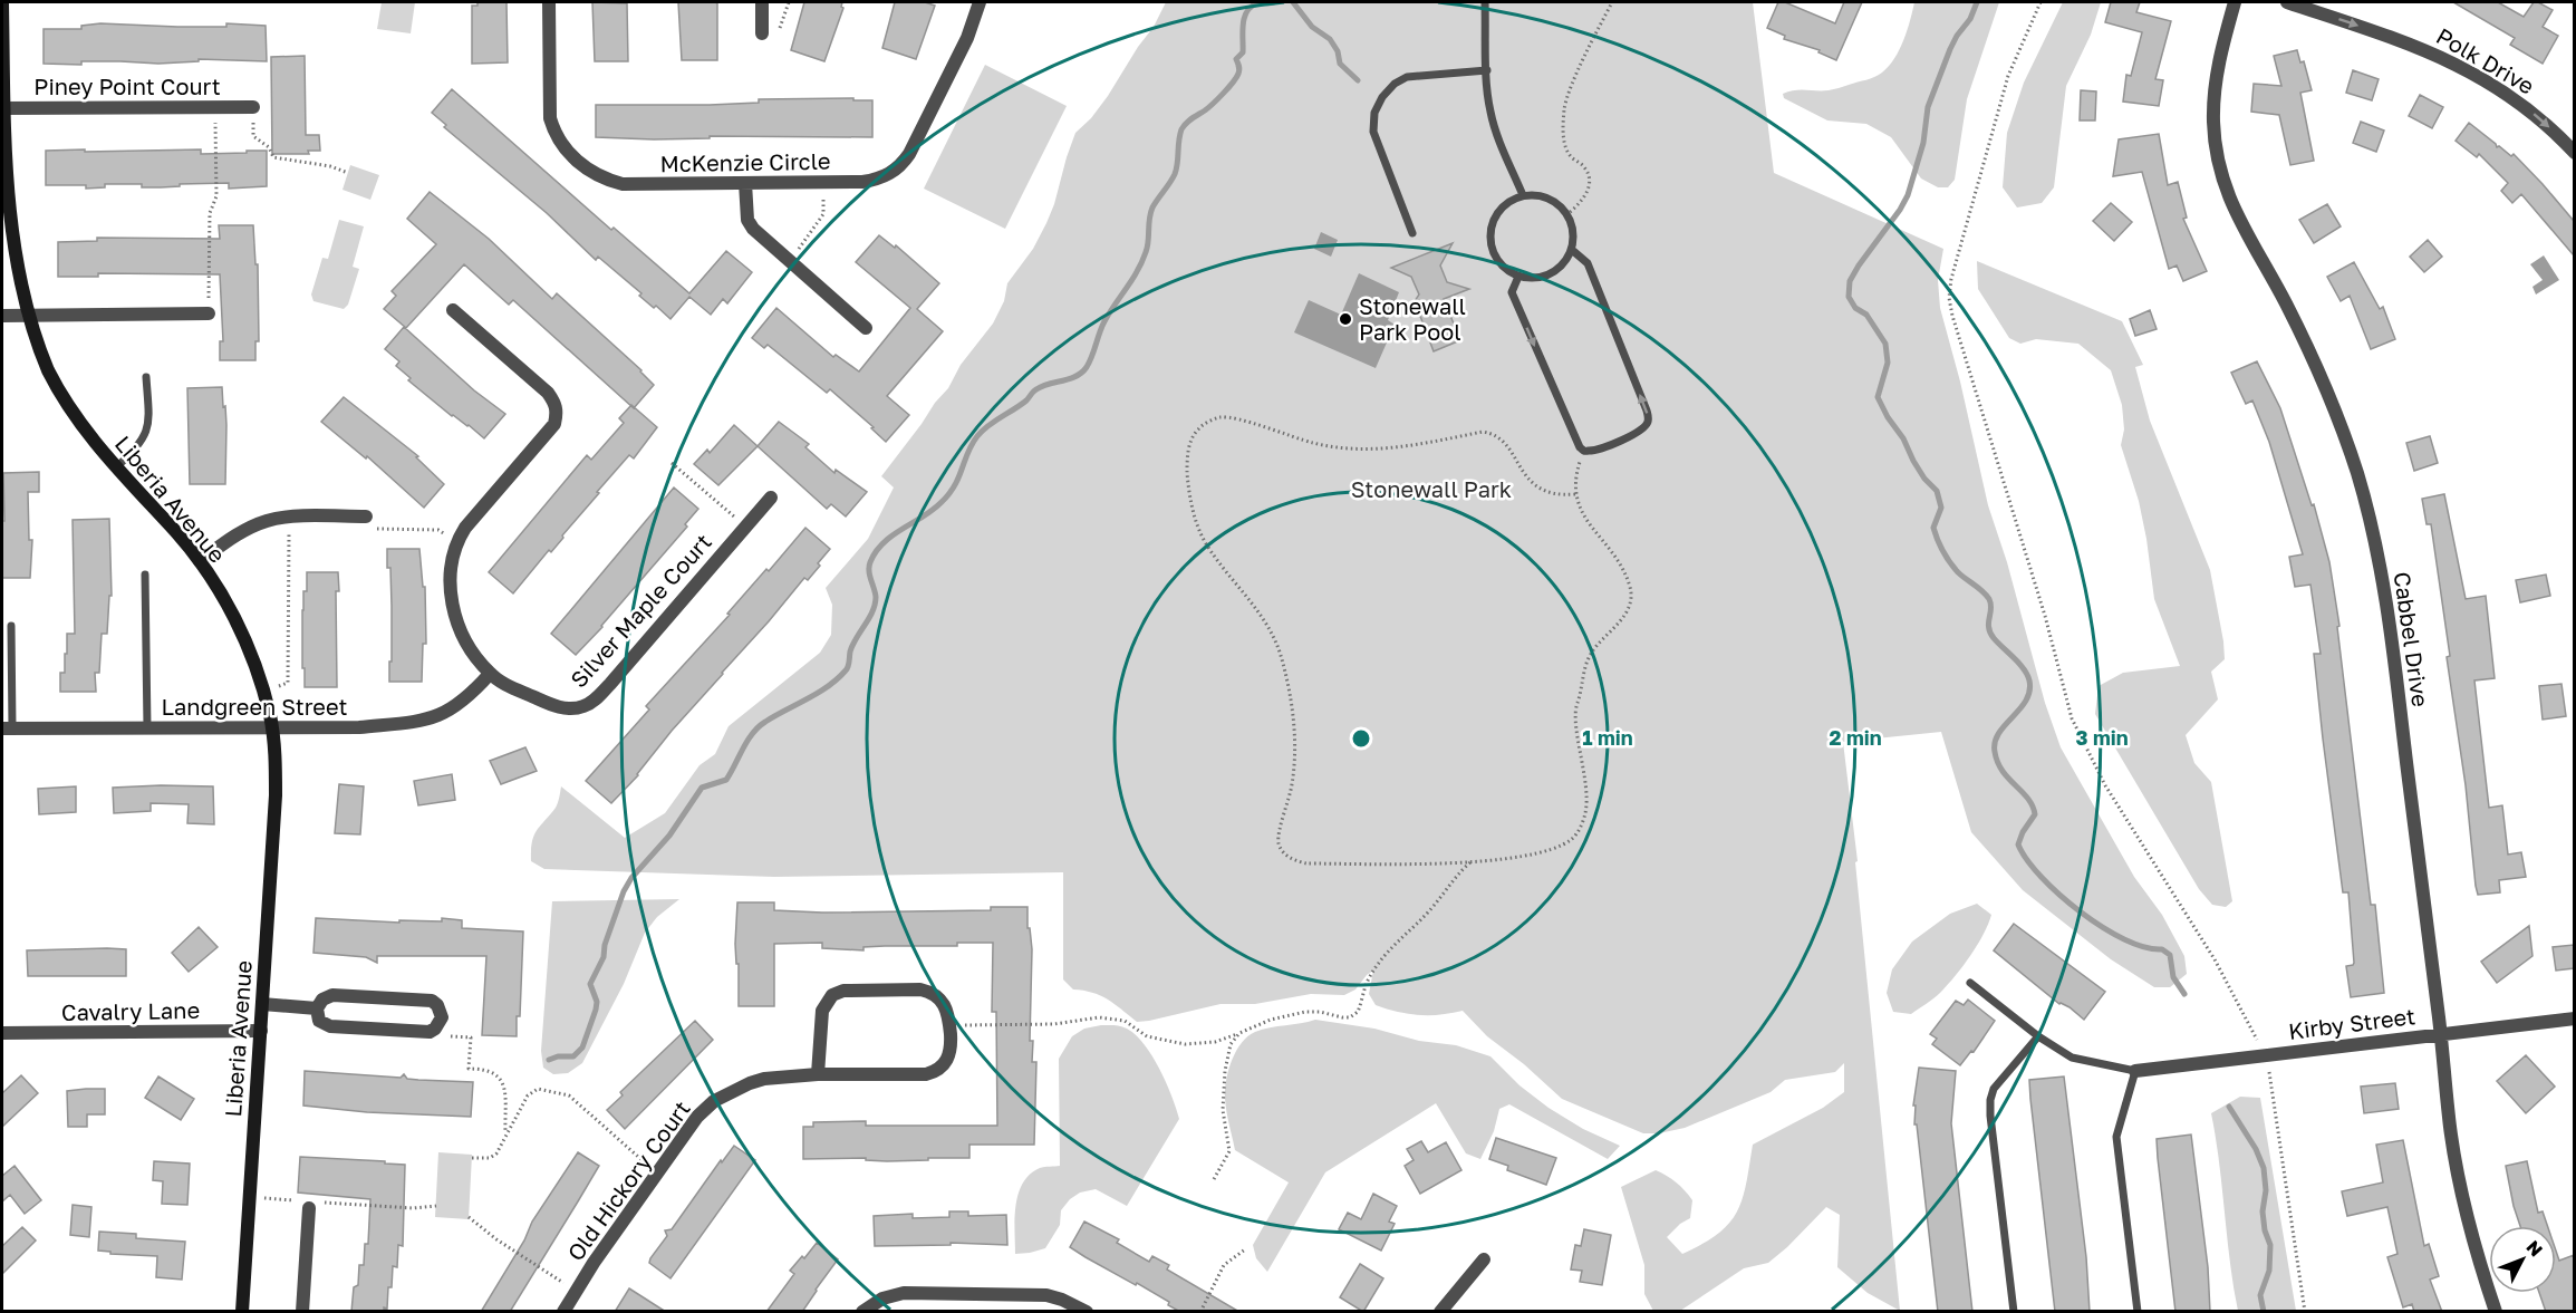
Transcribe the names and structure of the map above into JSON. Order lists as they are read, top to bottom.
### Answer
{
  "streets": {
    "main road": ["Liberia Avenue"],
    "street": [
      "Polk Drive",
      "Piney Point Court",
      "McKenzie Circle",
      "Silver Maple Court",
      "Cabbel Drive",
      "Landgreen Street",
      "Cavalry Lane",
      "Kirby Street",
      "Old Hickory Court"
    ]
  },
  "crossings": [
    ["Piney Point Court", "Liberia Avenue"],
    ["Liberia Avenue", "Landgreen Street"],
    ["Liberia Avenue", "Cavalry Lane"],
    ["Silver Maple Court", "Landgreen Street"],
    ["Cabbel Drive", "Kirby Street"]
  ],
  "one_way": ["Polk Drive"],
  "parks": ["Stonewall Park"],
  "places": ["Stonewall Park Pool"],
  "north": "top right",
  "rings": ["1 min", "2 min", "3 min"]
}
